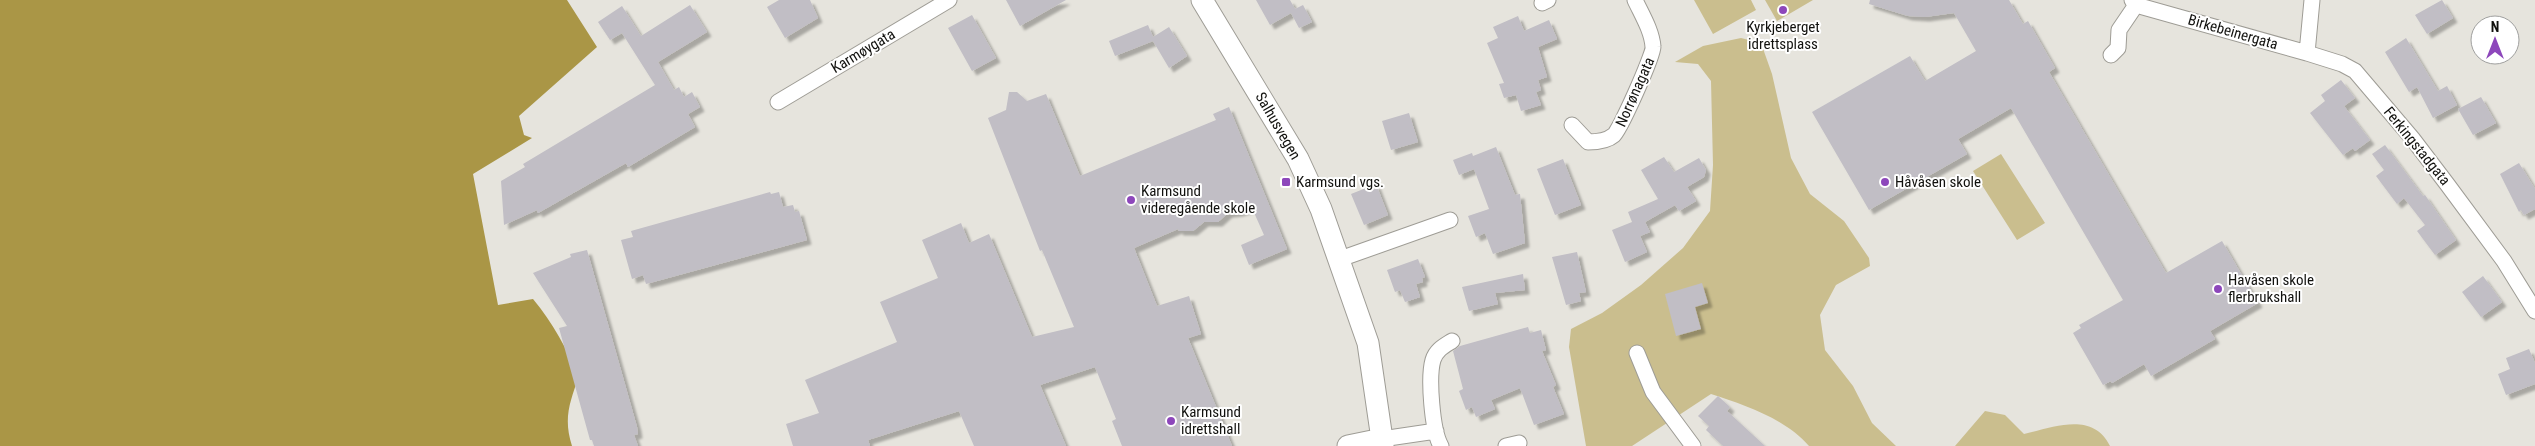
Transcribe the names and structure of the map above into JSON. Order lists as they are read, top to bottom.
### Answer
{
  "streets": {
    "main road": ["Salhusvegen"],
    "street": [
      "Birkebeinergata",
      "Karmøygata",
      "Norrønagata",
      "Ferkingstadgata"
    ]
  },
  "crossings": [
    ["Birkebeinergata", "Ferkingstadgata"]
  ],
  "places": {
    "other": [
      "Kyrkjeberget idrettsplass",
      "Håvåsen skole",
      "Karmsund videregående skole",
      "Havåsen skole flerbrukshall",
      "Karmsund idrettshall"
    ],
    "transit": ["Karmsund vgs."]
  },
  "north": "top"
}
